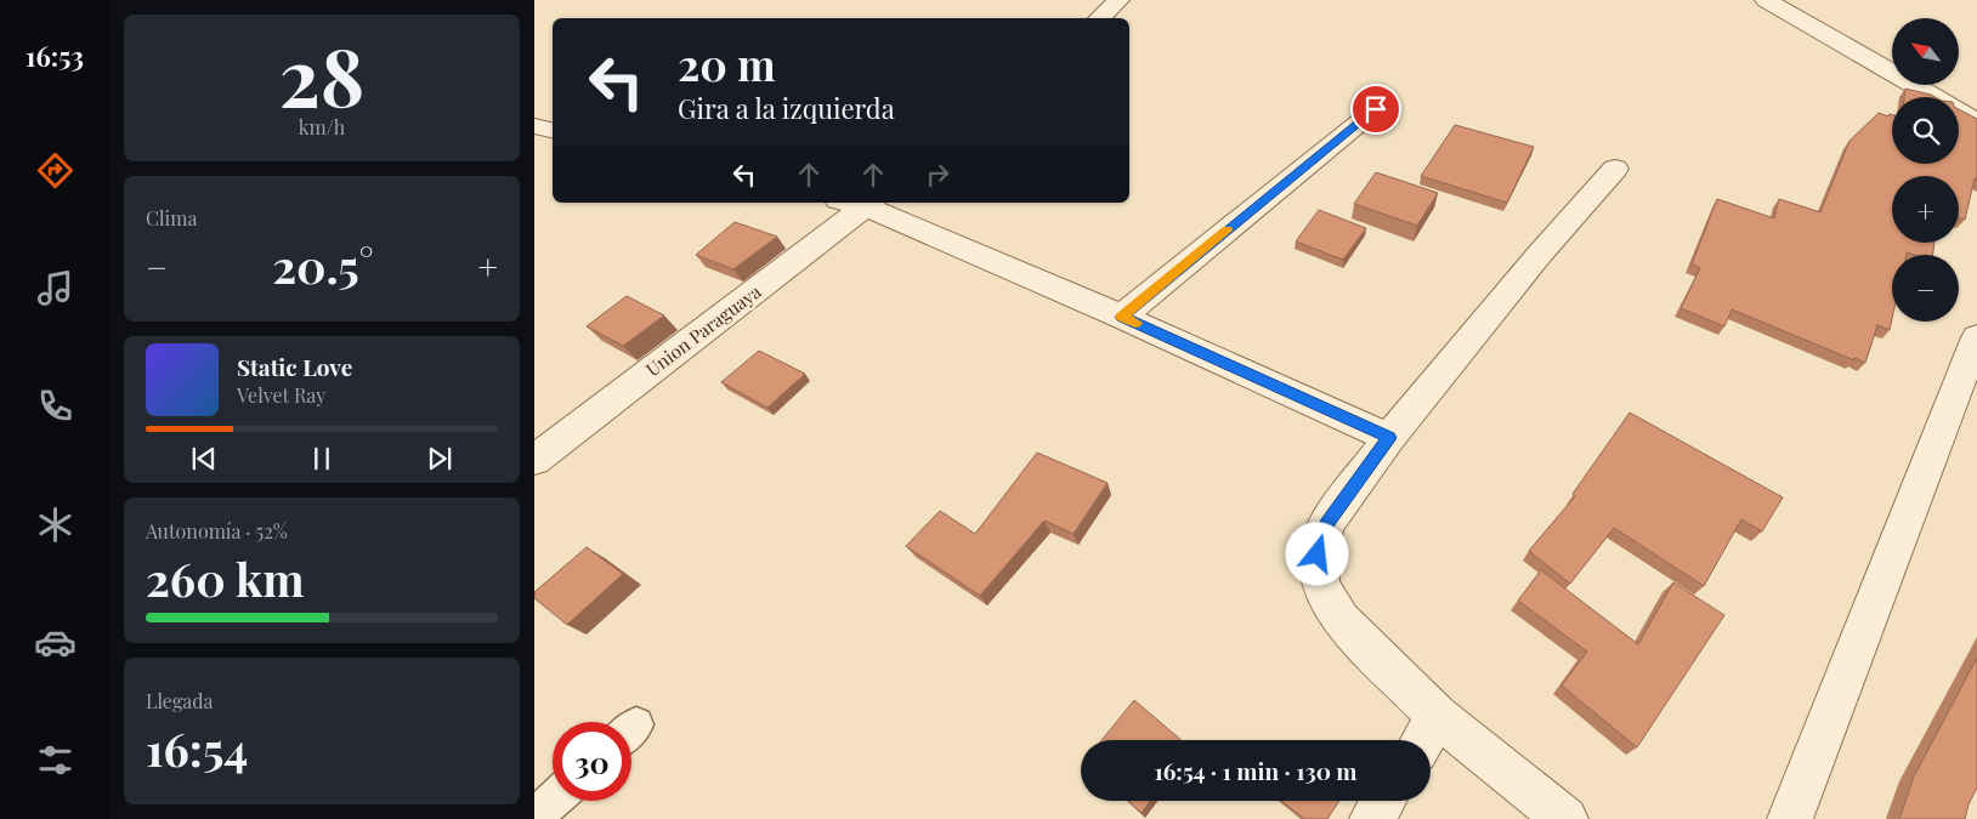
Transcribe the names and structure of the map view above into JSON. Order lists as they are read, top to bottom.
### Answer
{
  "streets": {
    "street": ["Union Paraguaya"]
  },
  "north": "top left",
  "page": {
    "tabs": "16:53",
    "tile": [
      ["28", "km/h"],
      "Clima",
      ["Autonomía · 52%", "260 km"],
      ["Llegada", "16:54"]
    ],
    "map_buttons": ["+", "−"],
    "turn": ["20 m", "Gira a la izquierda"],
    "heat": ["−", "20.5°", "+"],
    "song": ["Static Love", "Velvet Ray"],
    "limit": "30",
    "trip": "16:54 · 1 min · 130 m"
  }
}
